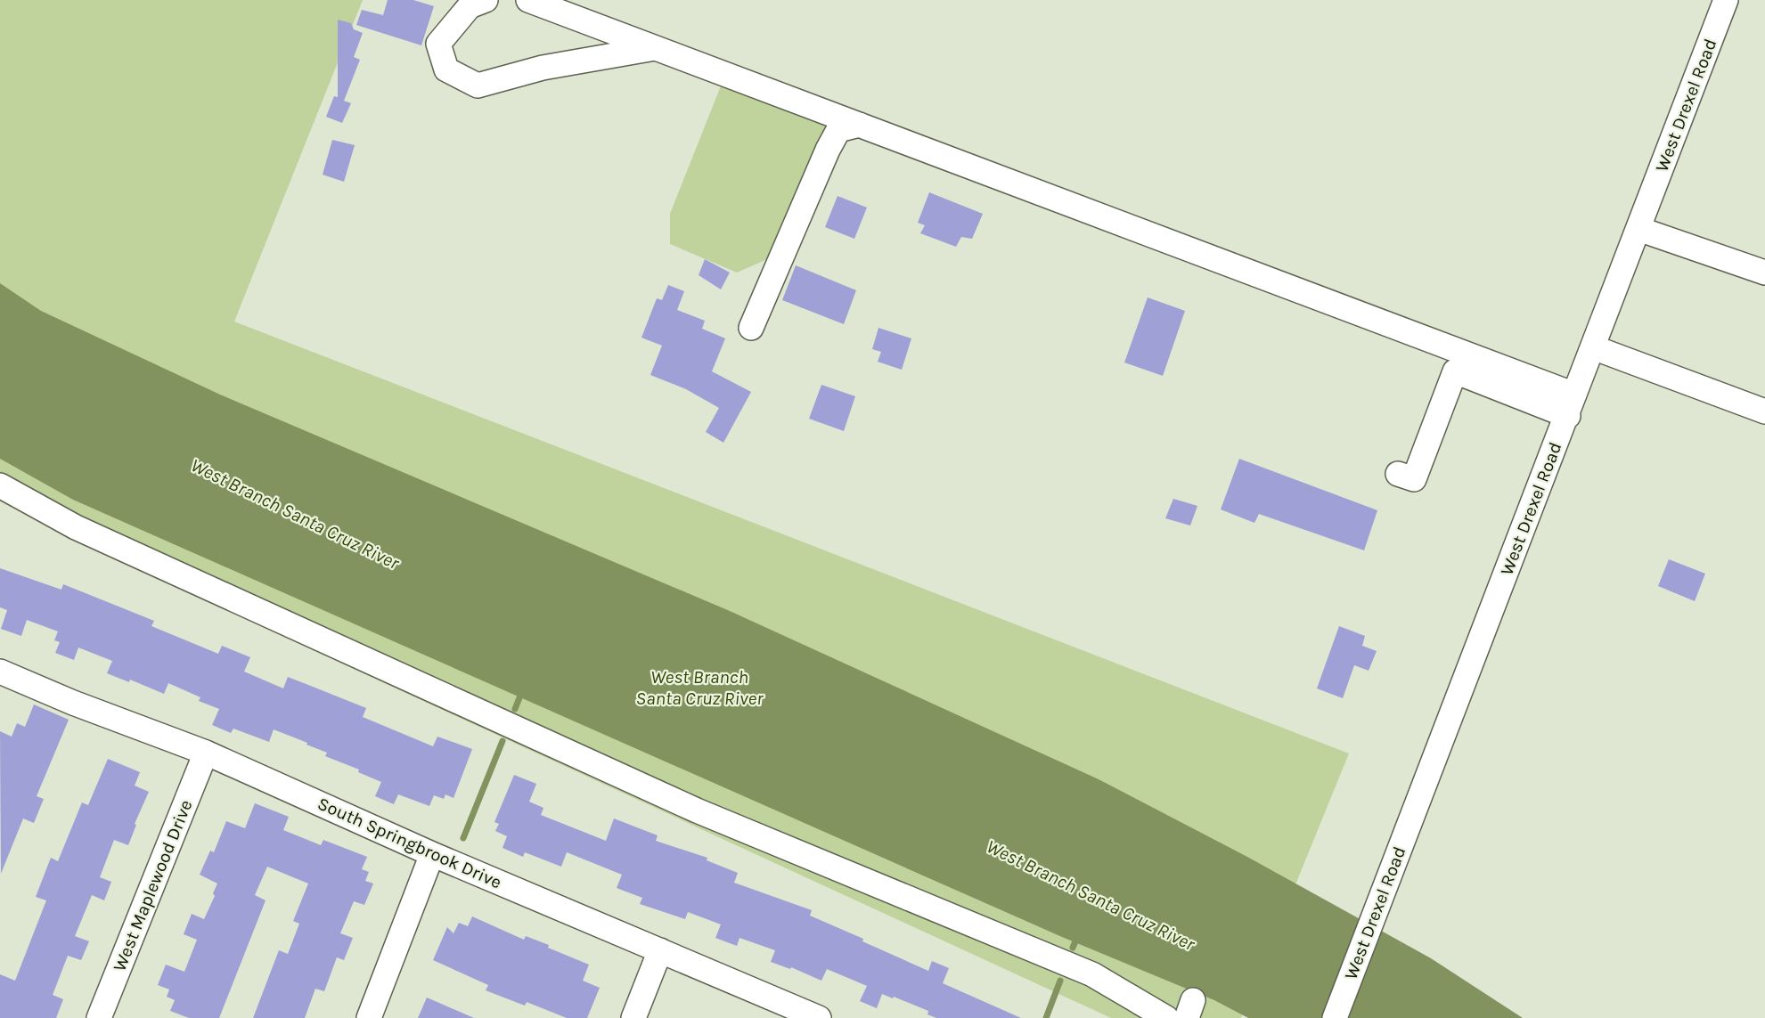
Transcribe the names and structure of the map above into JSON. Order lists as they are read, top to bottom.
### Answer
{
  "streets": {
    "street": ["West Drexel Road", "South Springbrook Drive", "West Maplewood Drive"]
  },
  "crossings": [
    ["South Springbrook Drive", "West Maplewood Drive"]
  ],
  "water": ["West Branch Santa Cruz River"]
}
